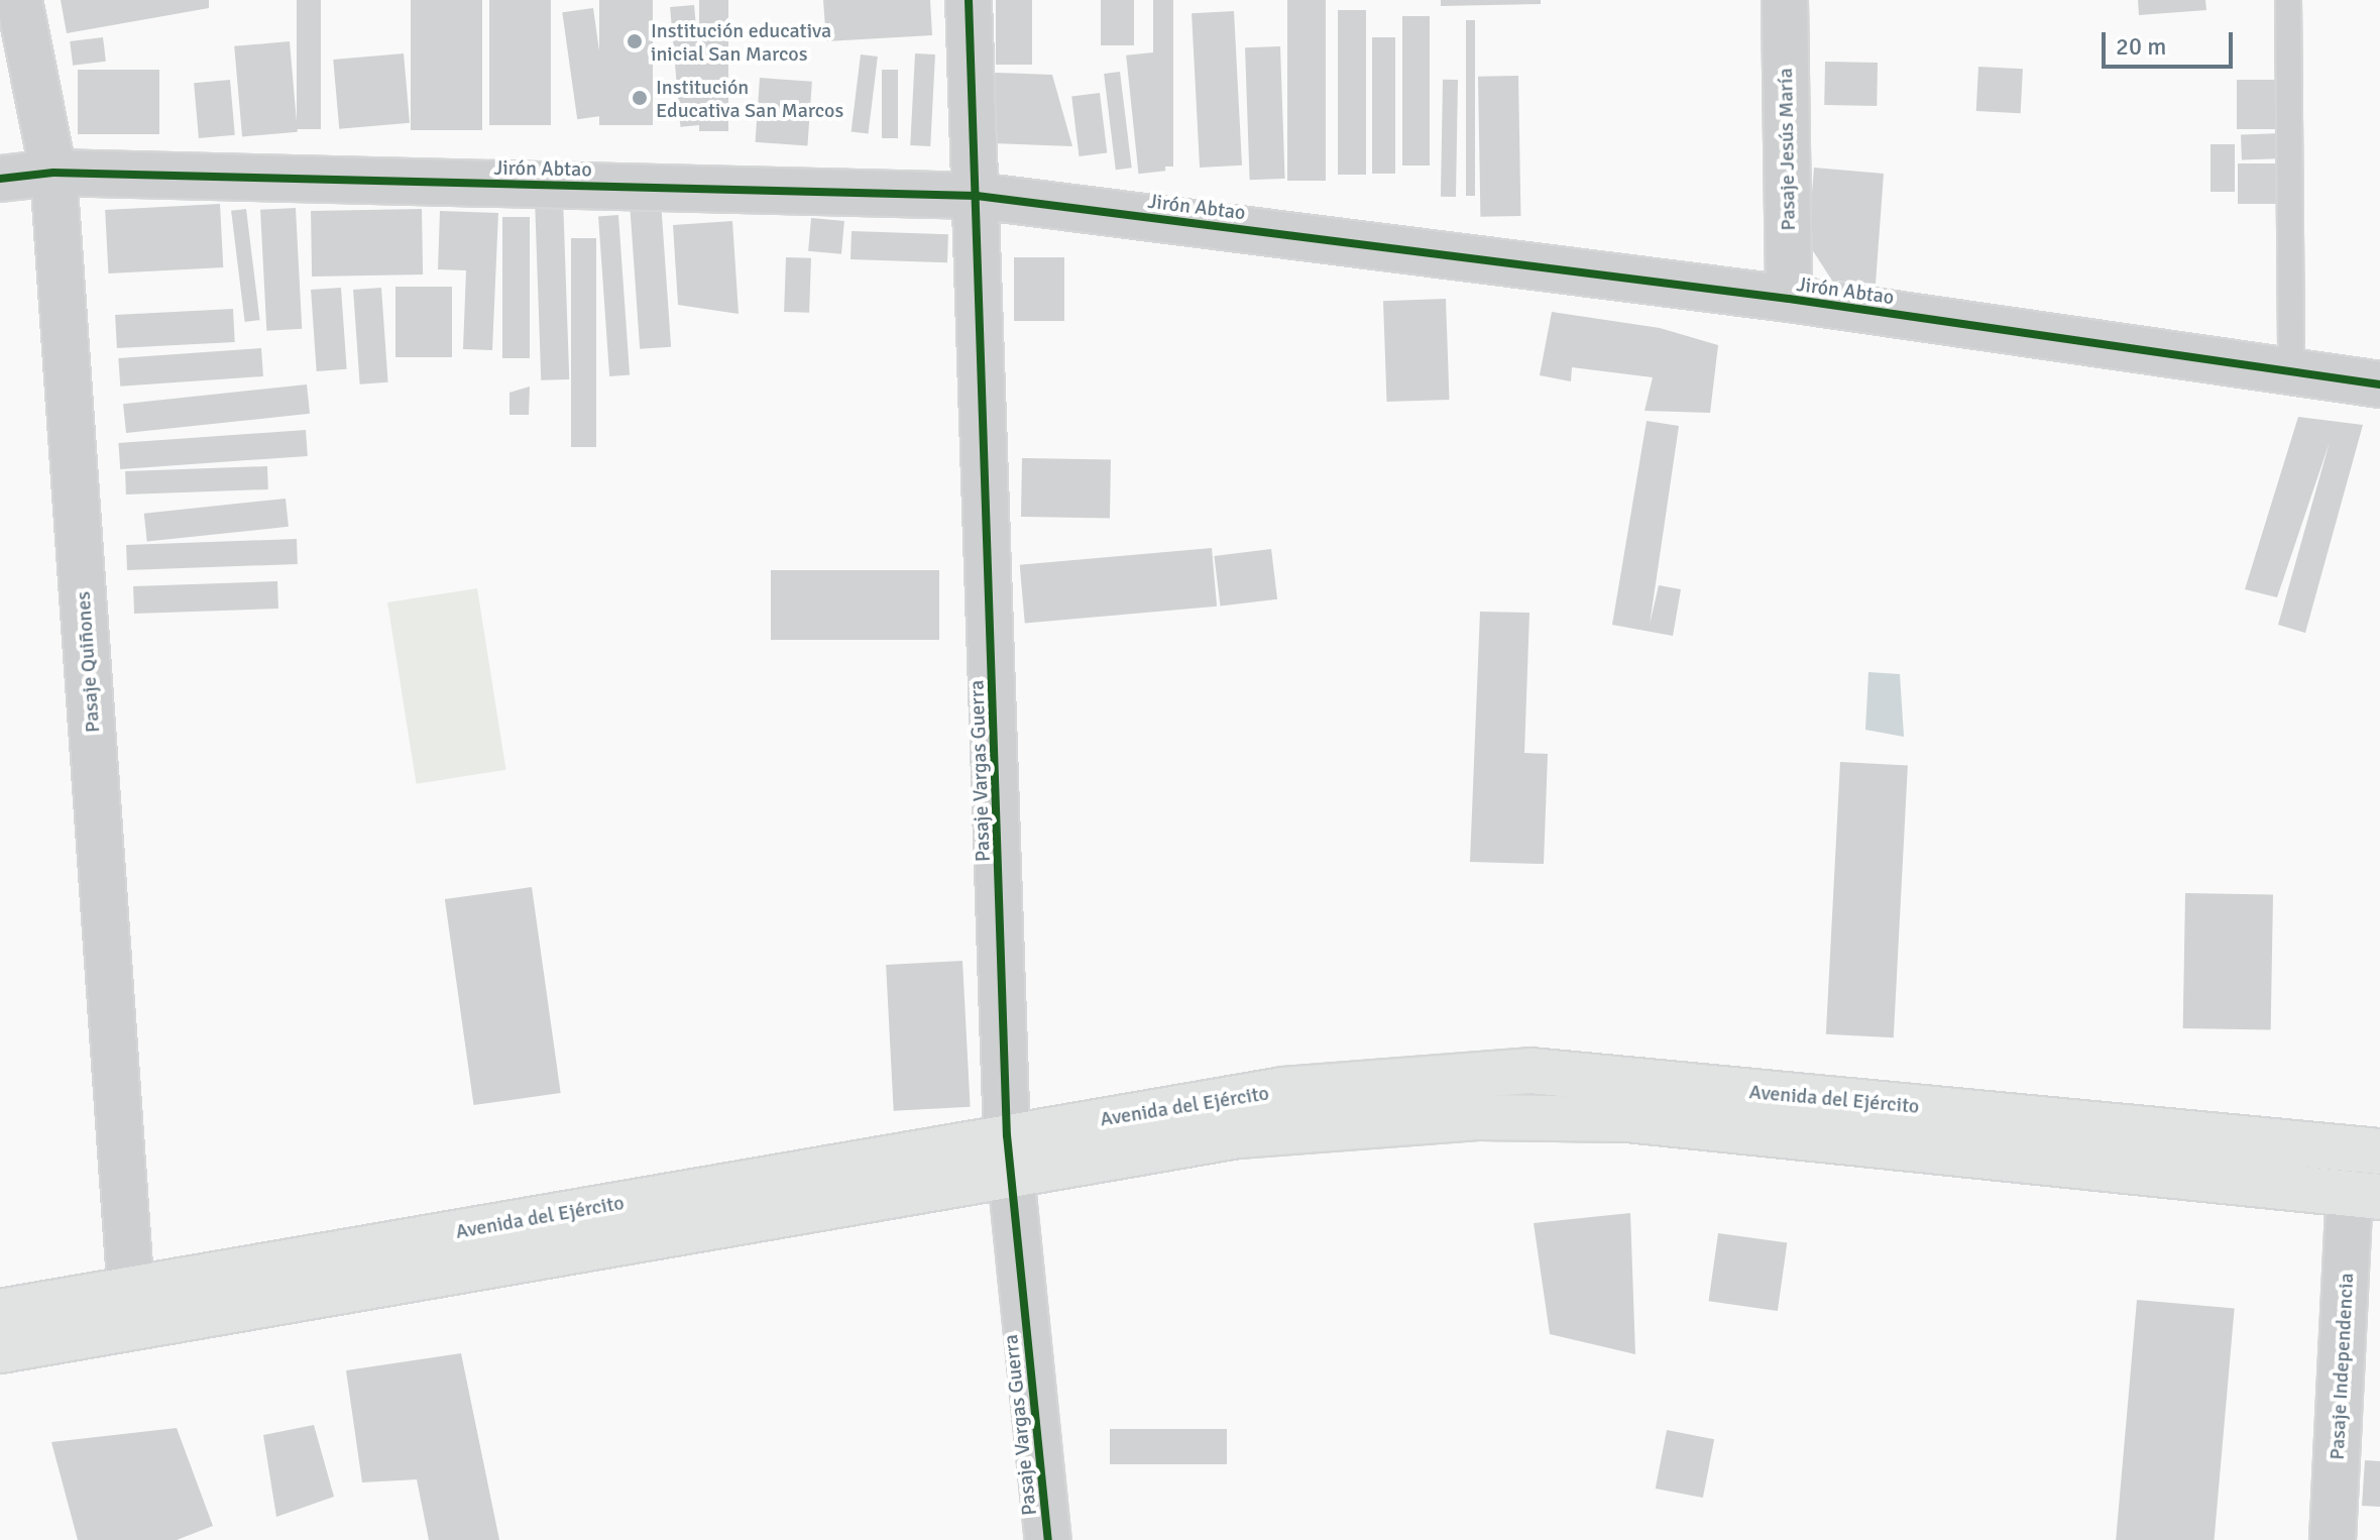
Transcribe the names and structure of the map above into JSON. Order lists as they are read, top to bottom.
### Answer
{
  "streets": {
    "main road": ["Avenida del Ejército"],
    "street": [
      "Pasaje Jesús María",
      "Jirón Abtao",
      "Pasaje Quiñones",
      "Pasaje Vargas Guerra",
      "Pasaje Independencia"
    ]
  },
  "crossings": [
    ["Pasaje Jesús María", "Jirón Abtao"],
    ["Jirón Abtao", "Pasaje Quiñones"],
    ["Jirón Abtao", "Pasaje Vargas Guerra"],
    ["Pasaje Quiñones", "Avenida del Ejército"],
    ["Pasaje Vargas Guerra", "Avenida del Ejército"],
    ["Avenida del Ejército", "Pasaje Independencia"]
  ],
  "places": ["Institución educativa inicial San Marcos", "Institución Educativa San Marcos"],
  "scale_bar": "20 m"
}
